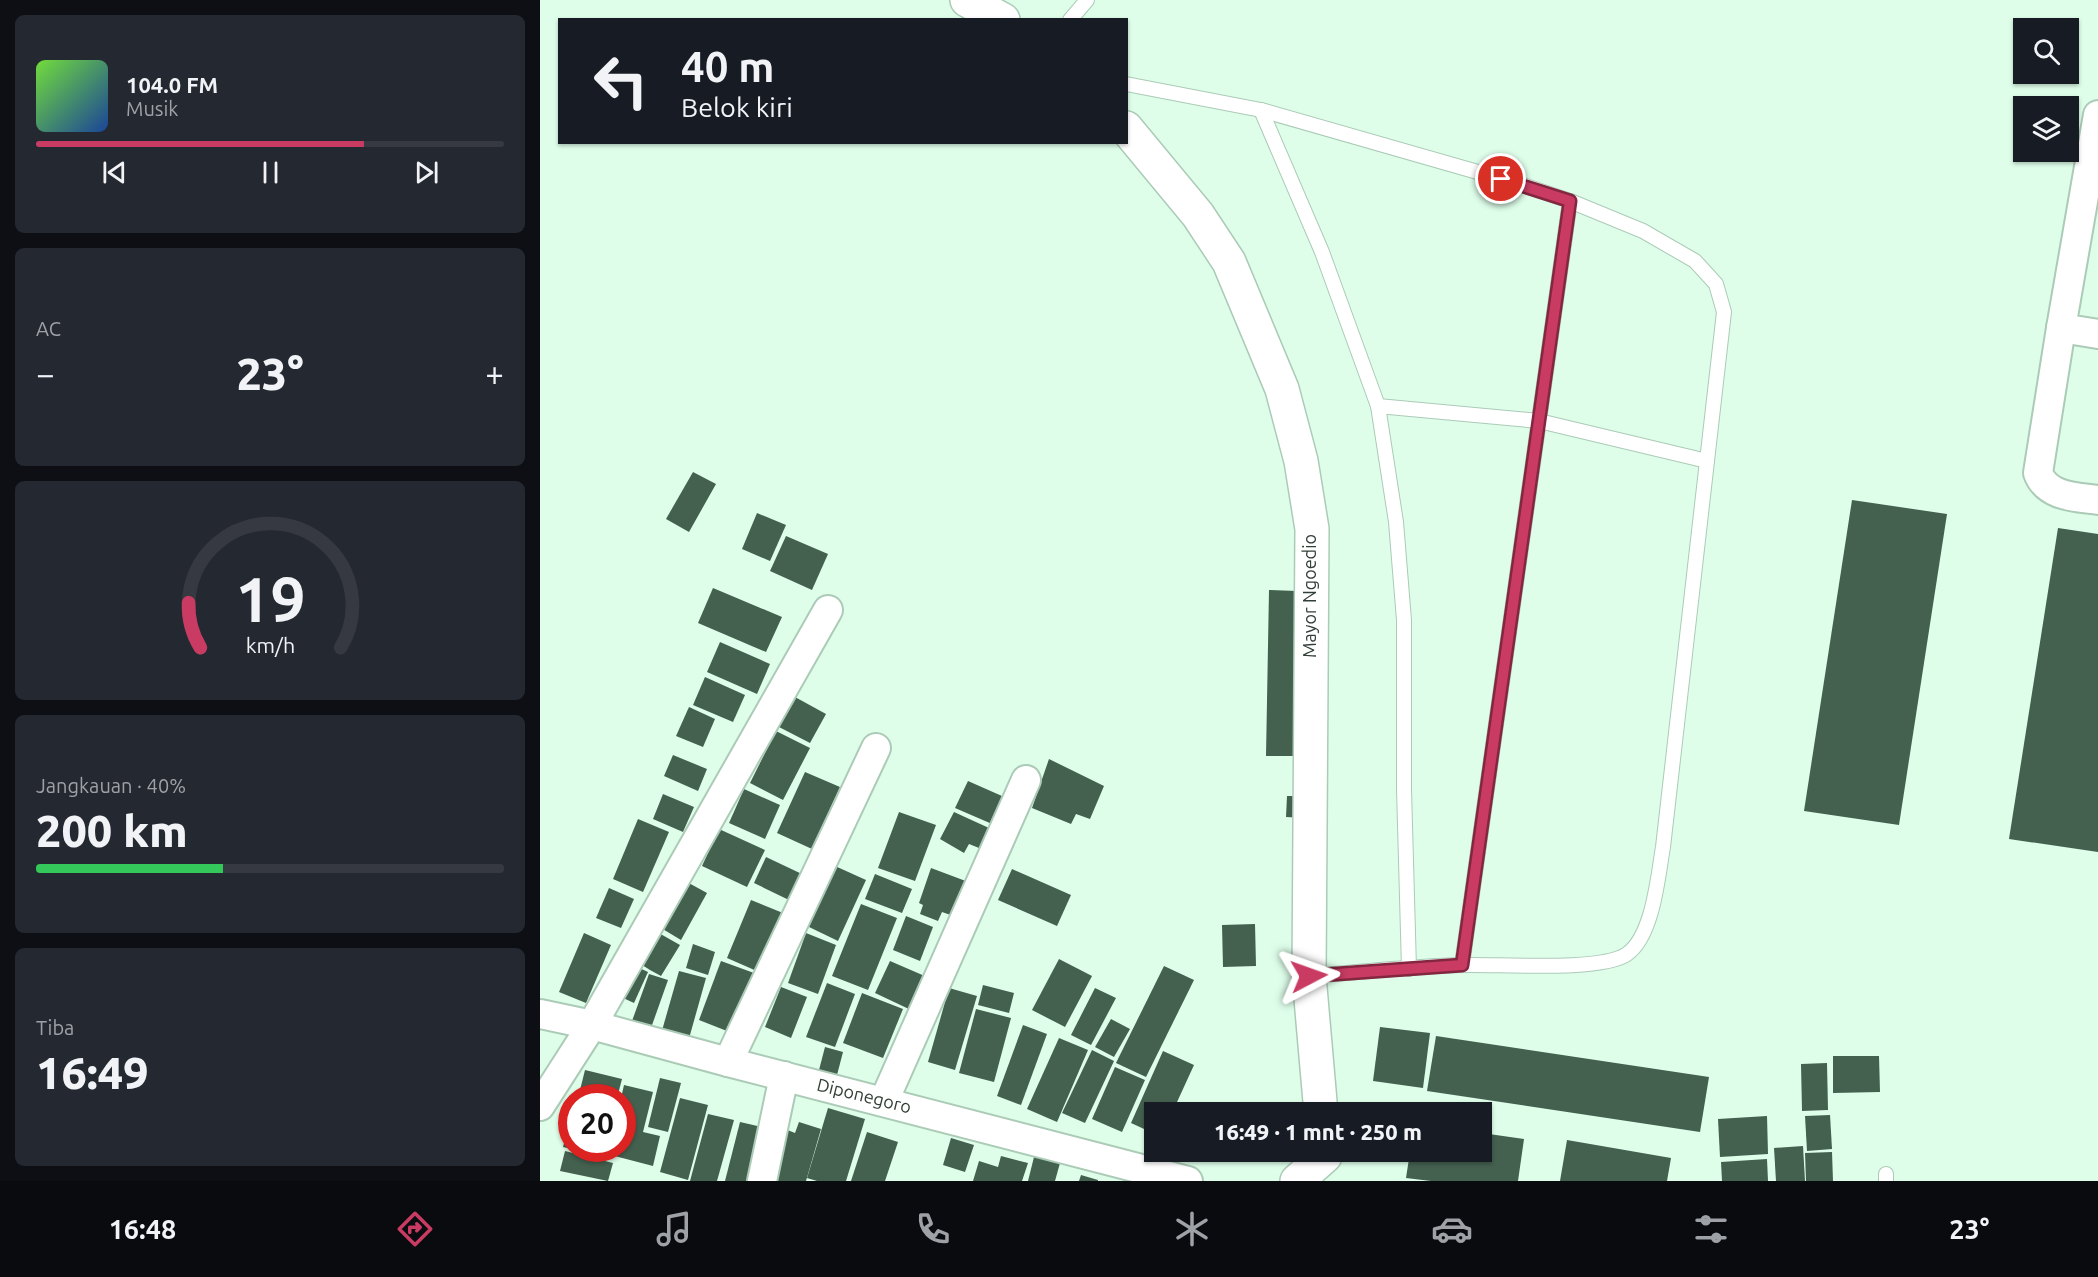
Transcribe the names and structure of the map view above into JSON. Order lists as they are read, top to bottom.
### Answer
{
  "streets": {
    "street": ["Mayor Ngoedio", "Diponegoro"]
  },
  "page": {
    "turn": ["40 m", "Belok kiri"],
    "song": ["104.0 FM", "Musik"],
    "tile": [
      "AC",
      ["Jangkauan · 40%", "200 km"],
      ["Tiba", "16:49"]
    ],
    "heat": ["−", "23°", "+"],
    "limit": "20",
    "trip": "16:49 · 1 mnt · 250 m",
    "tabs": ["16:48", "23°"],
    "gauge": ["19", "km/h"]
  }
}
